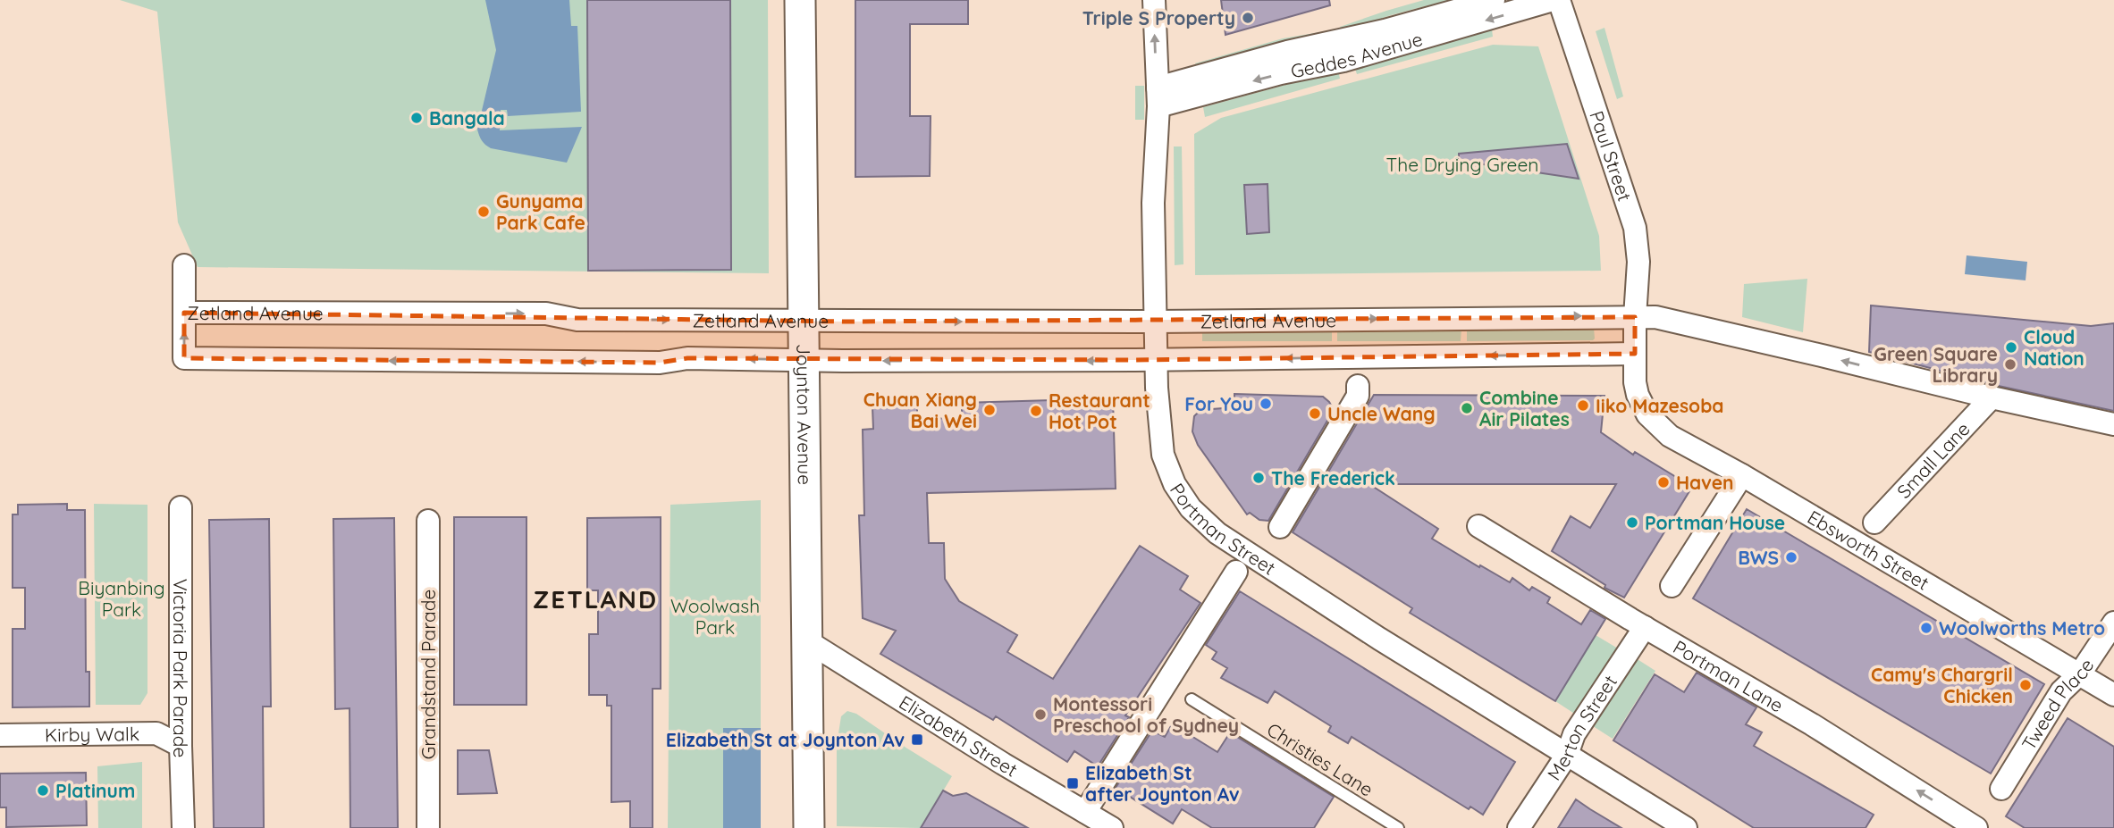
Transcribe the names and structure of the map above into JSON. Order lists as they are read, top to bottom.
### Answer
{
  "streets": {
    "street": [
      "Geddes Avenue",
      "Paul Street",
      "Zetland Avenue",
      "Joynton Avenue",
      "Small Lane",
      "Portman Street",
      "Ebsworth Street",
      "Victoria Park Parade",
      "Grandstand Parade",
      "Portman Lane",
      "Tweed Place",
      "Merton Street",
      "Kirby Walk",
      "Elizabeth Street"
    ],
    "lane": ["Christies Lane"]
  },
  "crossings": [
    ["Geddes Avenue", "Portman Street"],
    ["Paul Street", "Zetland Avenue"],
    ["Paul Street", "Ebsworth Street"],
    ["Zetland Avenue", "Joynton Avenue"],
    ["Zetland Avenue", "Small Lane"],
    ["Zetland Avenue", "Portman Street"],
    ["Zetland Avenue", "Ebsworth Street"],
    ["Joynton Avenue", "Elizabeth Street"],
    ["Portman Street", "Merton Street"],
    ["Ebsworth Street", "Tweed Place"],
    ["Victoria Park Parade", "Kirby Walk"],
    ["Portman Lane", "Merton Street"]
  ],
  "one_way": ["Portman Lane"],
  "districts": ["ZETLAND"],
  "parks": ["The Drying Green", "Biyanbing Park", "Woolwash Park"],
  "places": {
    "other": [
      "Triple S Property",
      "Bangala",
      "Gunyama Park Cafe",
      "Cloud Nation",
      "Green Square Library",
      "For You",
      "Iiko Mazesoba",
      "Combine Air Pilates",
      "Chuan Xiang Bai Wei",
      "Restaurant Hot Pot",
      "Uncle Wang",
      "The Frederick",
      "Haven",
      "Portman House",
      "BWS",
      "Woolworths Metro",
      "Camy's Chargril Chicken",
      "Montessori Preschool of Sydney",
      "Platinum"
    ],
    "transit": ["Elizabeth St at Joynton Av", "Elizabeth St after Joynton Av"]
  }
}
